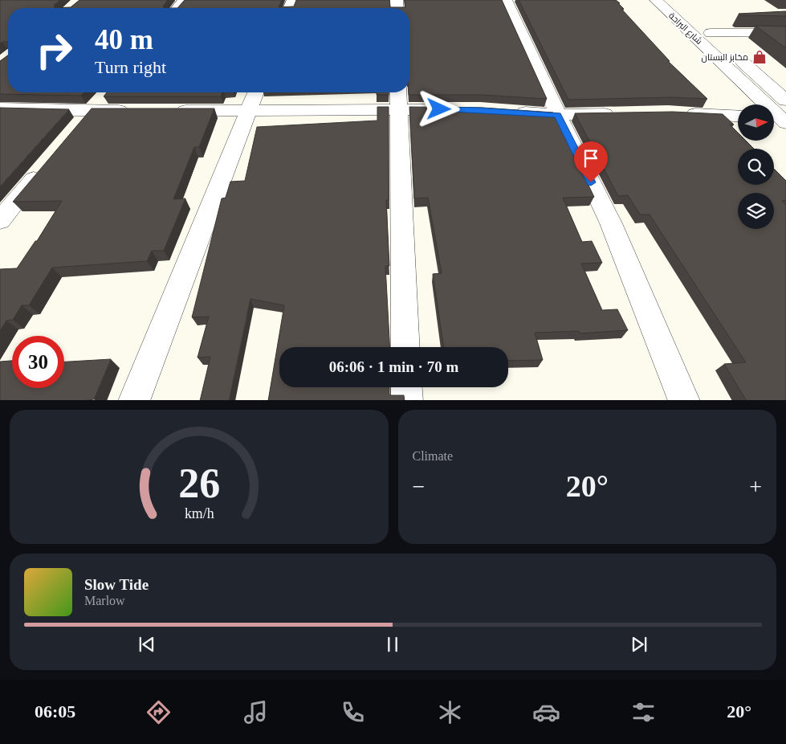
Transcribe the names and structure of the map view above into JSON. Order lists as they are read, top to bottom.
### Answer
{
  "streets": {
    "street": ["شارع البراحة"]
  },
  "places": {
    "shop": ["مخابز البستان"]
  },
  "north": "right",
  "page": {
    "turn": ["40 m", "Turn right"],
    "limit": "30",
    "trip": "06:06 · 1 min · 70 m",
    "tile": "Climate",
    "heat": ["−", "20°", "+"],
    "song": ["Slow Tide", "Marlow"],
    "tabs": ["06:05", "20°"],
    "gauge": ["26", "km/h"]
  }
}
